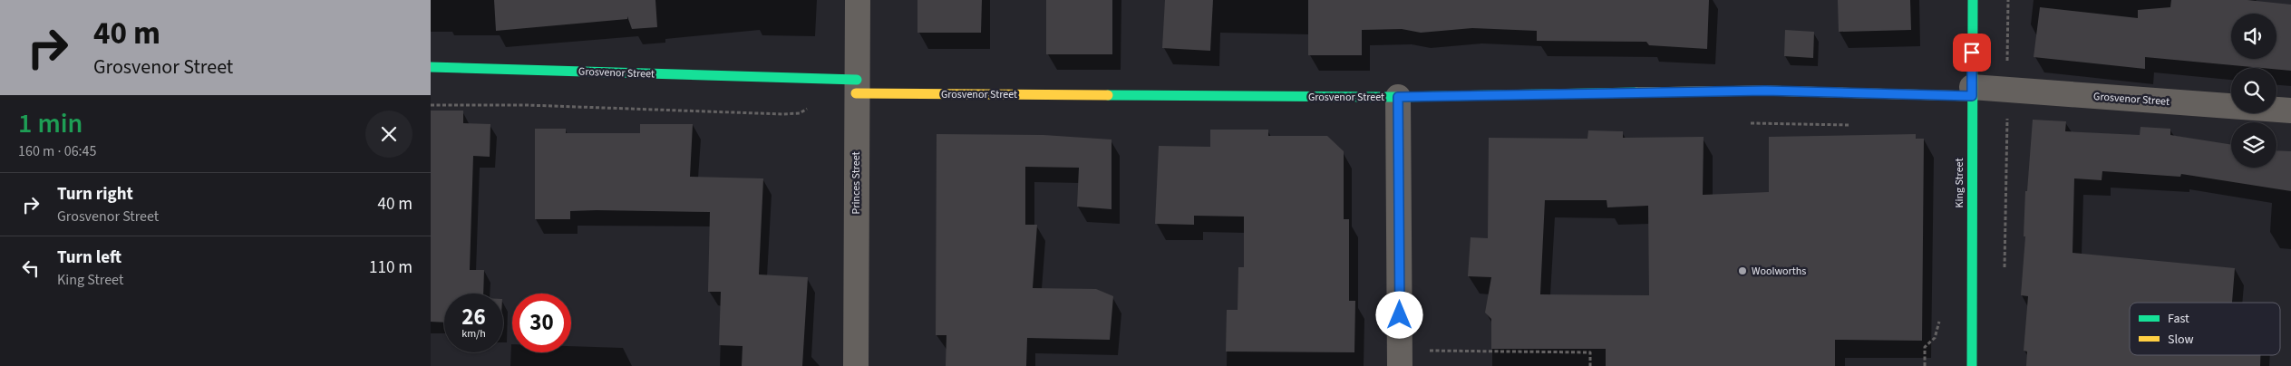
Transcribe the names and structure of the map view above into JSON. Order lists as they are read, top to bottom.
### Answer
{
  "streets": {
    "street": ["Grosvenor Street", "Princes Street", "King Street"]
  },
  "crossings": [
    ["Grosvenor Street", "Princes Street"],
    ["Grosvenor Street", "King Street"]
  ],
  "places": ["Woolworths"],
  "legend": ["Fast", "Slow"],
  "page": {
    "turn": ["40 m", "Grosvenor Street"],
    "heading": ["1 min", "160 m · 06:45"],
    "list": [
      {
        "name": "Turn right",
        "note": "Grosvenor Street",
        "value": "40 m"
      },
      {
        "name": "Turn left",
        "note": "King Street",
        "value": "110 m"
      }
    ],
    "speed": "26 km/h",
    "limit": "30"
  }
}
